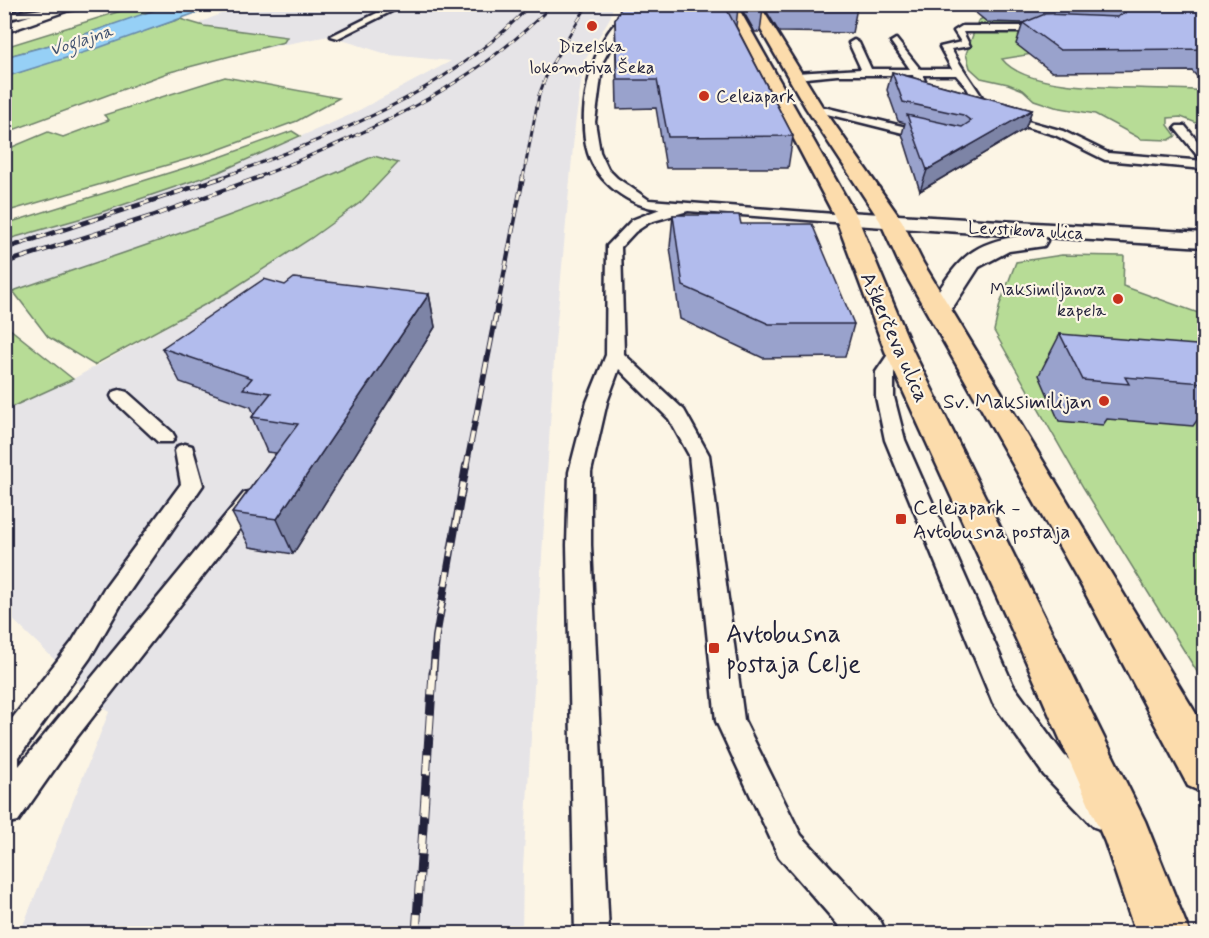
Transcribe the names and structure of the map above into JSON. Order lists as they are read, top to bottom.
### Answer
{
  "streets": {
    "main road": ["Aškerčeva ulica"],
    "street": ["Levstikova ulica"]
  },
  "crossings": [
    ["Levstikova ulica", "Aškerčeva ulica"]
  ],
  "water": ["Voglajna"],
  "places": {
    "other": [
      "Dizelska lokomotiva Šeka",
      "Celeiapark",
      "Maksimiljanova kapela",
      "Sv. Maksimilijan"
    ],
    "transit": ["Celeiapark - Avtobusna postaja", "Avtobusna postaja Celje"]
  }
}
